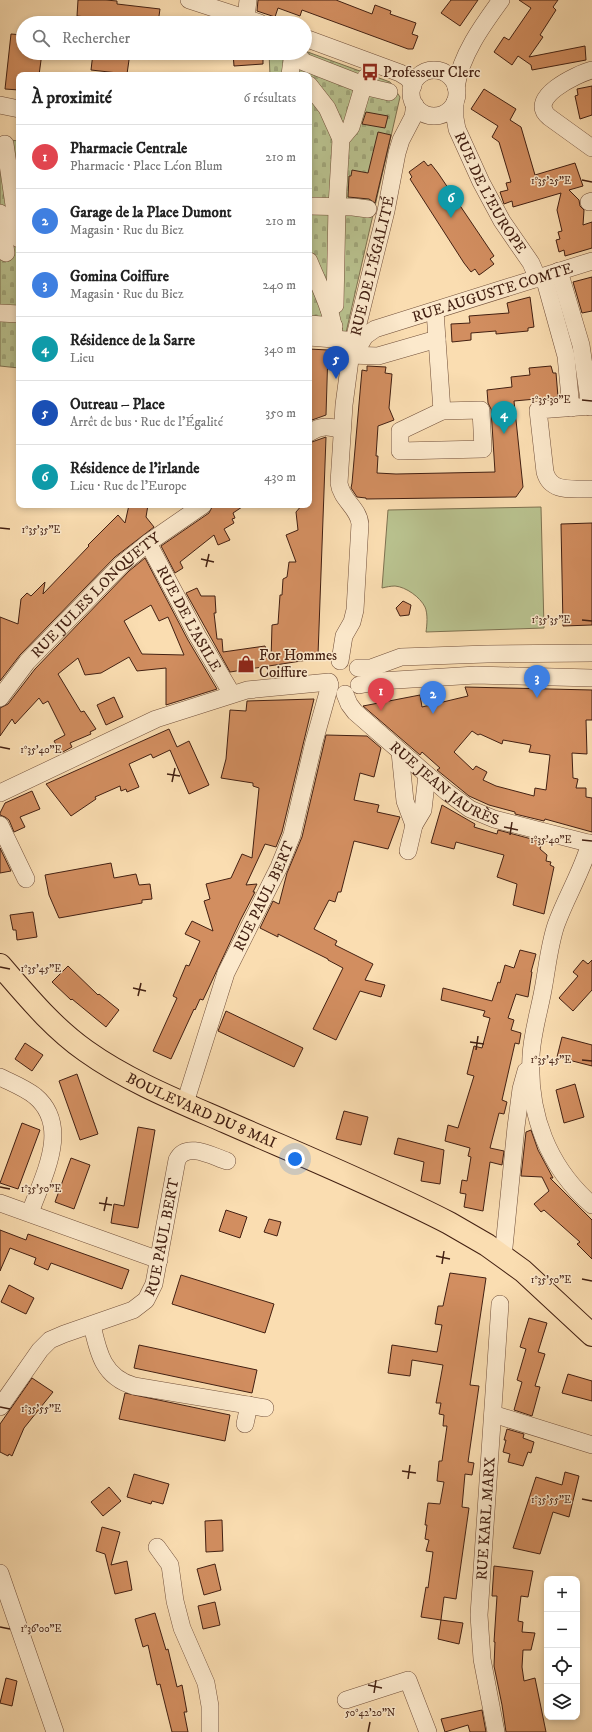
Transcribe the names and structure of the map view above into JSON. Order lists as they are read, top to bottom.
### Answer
{
  "streets": {
    "main road": ["BOULEVARD DU 8 MAI"],
    "street": [
      "RUE DE L'EUROPE",
      "RUE DE L'ÉGALITÉ",
      "RUE AUGUSTE COMTE",
      "RUE JULES LONQUETY",
      "RUE DE L'ASILE",
      "RUE JEAN JAURÈS",
      "RUE PAUL BERT",
      "RUE KARL MARX"
    ]
  },
  "crossings": [
    ["RUE DE L'EUROPE", "RUE DE L'ÉGALITÉ"],
    ["RUE DE L'EUROPE", "RUE AUGUSTE COMTE"],
    ["RUE DE L'ÉGALITÉ", "RUE AUGUSTE COMTE"],
    ["RUE DE L'ÉGALITÉ", "RUE JEAN JAURÈS"],
    ["RUE DE L'ÉGALITÉ", "RUE PAUL BERT"],
    ["RUE JULES LONQUETY", "RUE DE L'ASILE"],
    ["RUE JEAN JAURÈS", "RUE PAUL BERT"],
    ["RUE PAUL BERT", "BOULEVARD DU 8 MAI"]
  ],
  "places": {
    "bus stop": ["Professeur Clerc"],
    "shop": ["For Hommes Coiffure"]
  },
  "page": {
    "search": "Rechercher",
    "heading": ["À proximité", "6 résultats"],
    "list": [
      {
        "mark": "1",
        "name": "Pharmacie Centrale",
        "note": "Pharmacie · Place Léon Blum",
        "value": "210 m"
      },
      {
        "mark": "2",
        "name": "Garage de la Place Dumont",
        "note": "Magasin · Rue du Biez",
        "value": "210 m"
      },
      {
        "mark": "3",
        "name": "Gomina Coiffure",
        "note": "Magasin · Rue du Biez",
        "value": "240 m"
      },
      {
        "mark": "4",
        "name": "Résidence de la Sarre",
        "note": "Lieu",
        "value": "340 m"
      },
      {
        "mark": "5",
        "name": "Outreau – Place",
        "note": "Arrêt de bus · Rue de l'Égalité",
        "value": "350 m"
      },
      {
        "mark": "6",
        "name": "Résidence de l'irlande",
        "note": "Lieu · Rue de l'Europe",
        "value": "430 m"
      }
    ],
    "pins": [
      "6",
      "5",
      "4",
      "3",
      "1",
      "2"
    ],
    "map_buttons": ["+", "−"]
  },
  "coordinates": [
    "1°35'25\"E",
    "1°35'30\"E",
    "1°35'35\"E",
    "1°35'40\"E",
    "1°35'45\"E",
    "1°35'50\"E",
    "1°35'55\"E",
    "1°36'00\"E",
    "50°42'20\"N"
  ]
}
